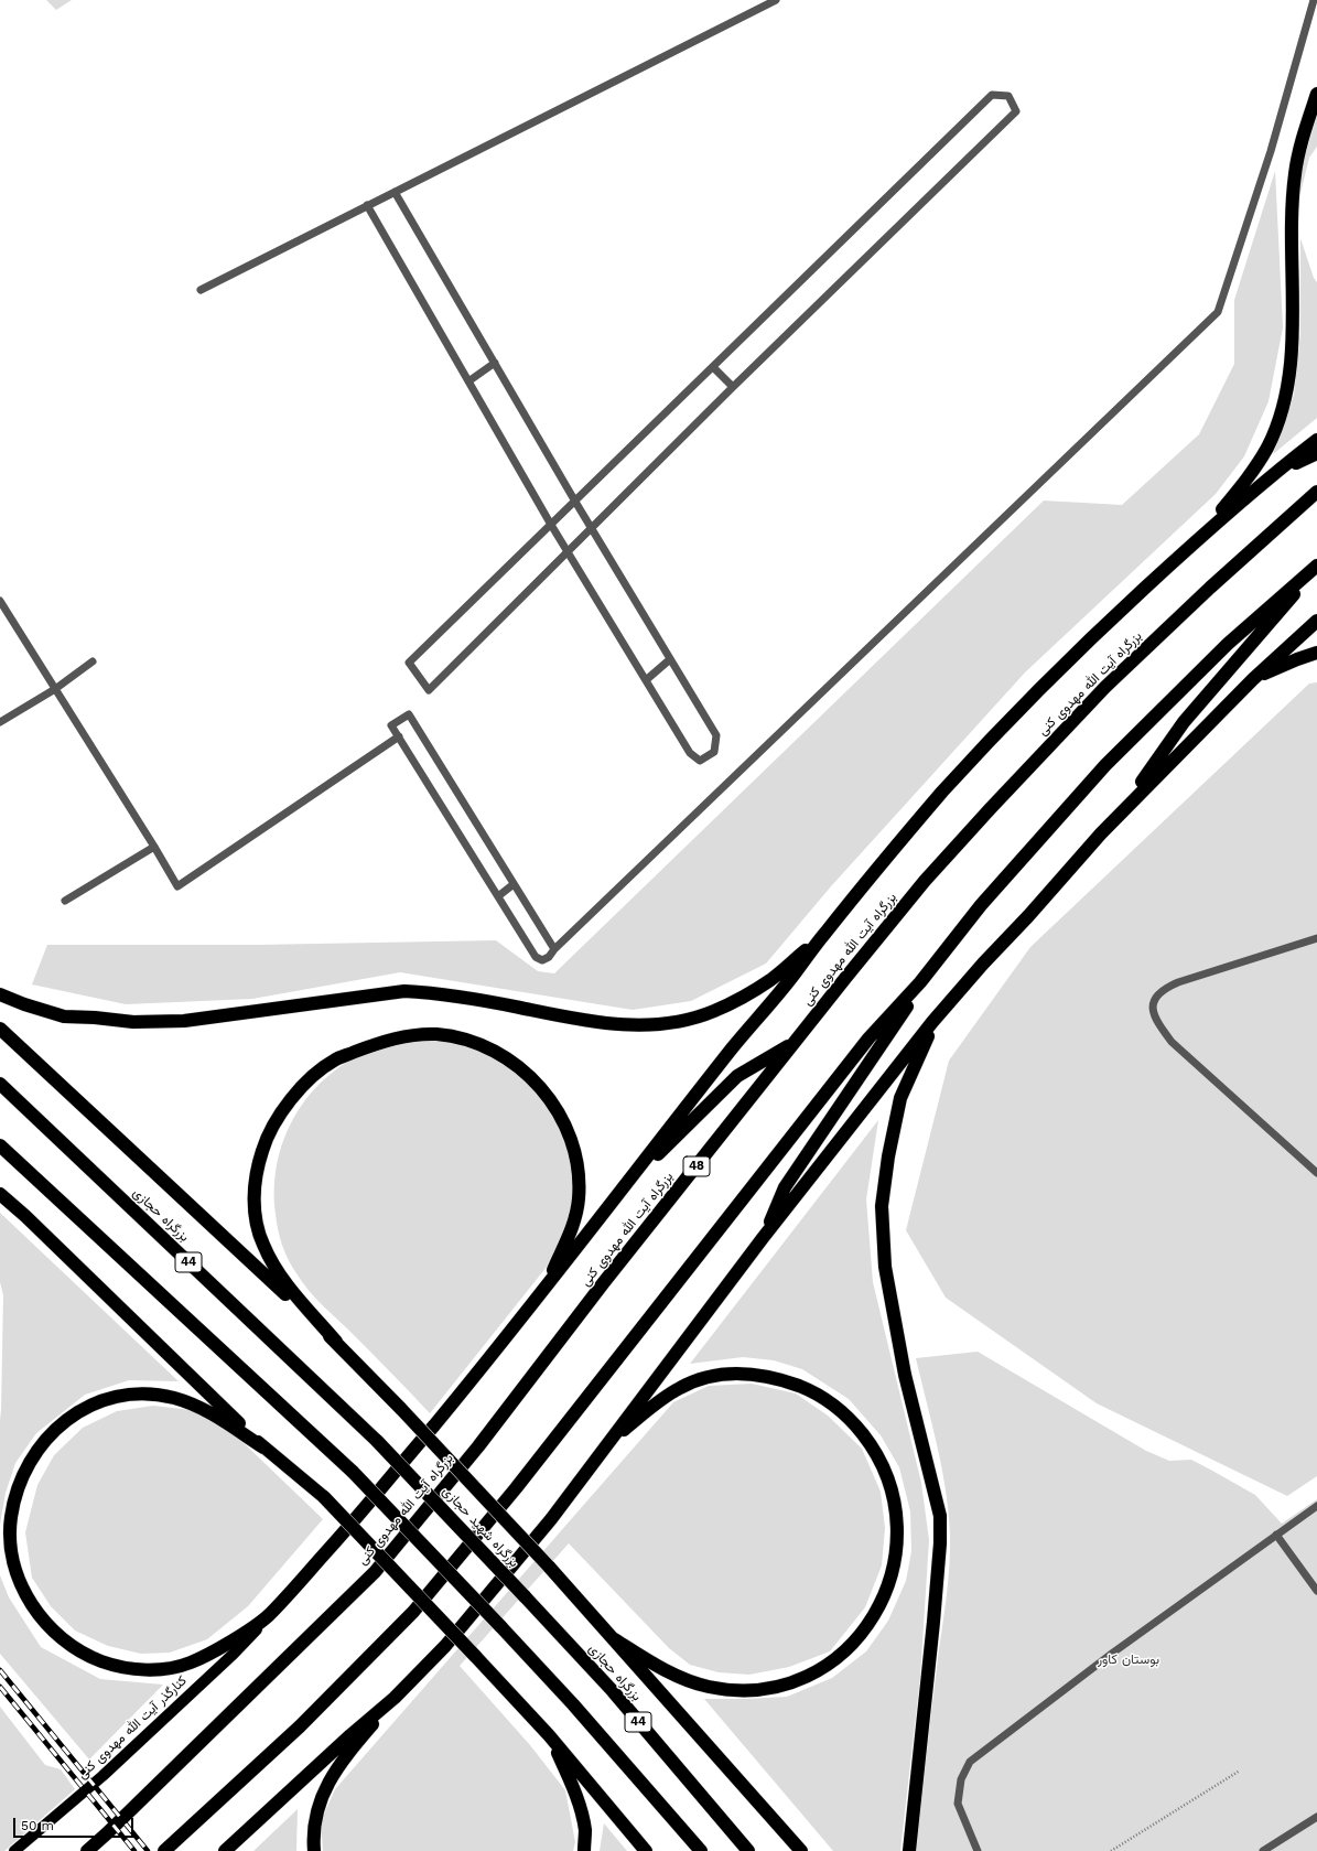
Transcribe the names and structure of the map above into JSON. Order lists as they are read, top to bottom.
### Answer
{
  "streets": {
    "highway": [
      "بزرگراه آیت الله مهدوی کنی",
      "48",
      "بزرگراه حجازی",
      "44",
      "بزرگراه شهید حجازی"
    ],
    "main road": ["کنارگذر آیت الله مهدوی کنی"]
  },
  "crossings": [
    ["بزرگراه آیت الله مهدوی کنی", "کنارگذر آیت الله مهدوی کنی"],
    ["بزرگراه حجازی", "بزرگراه شهید حجازی"]
  ],
  "parks": ["بوستان کاور"],
  "scale_bar": "50 m"
}
